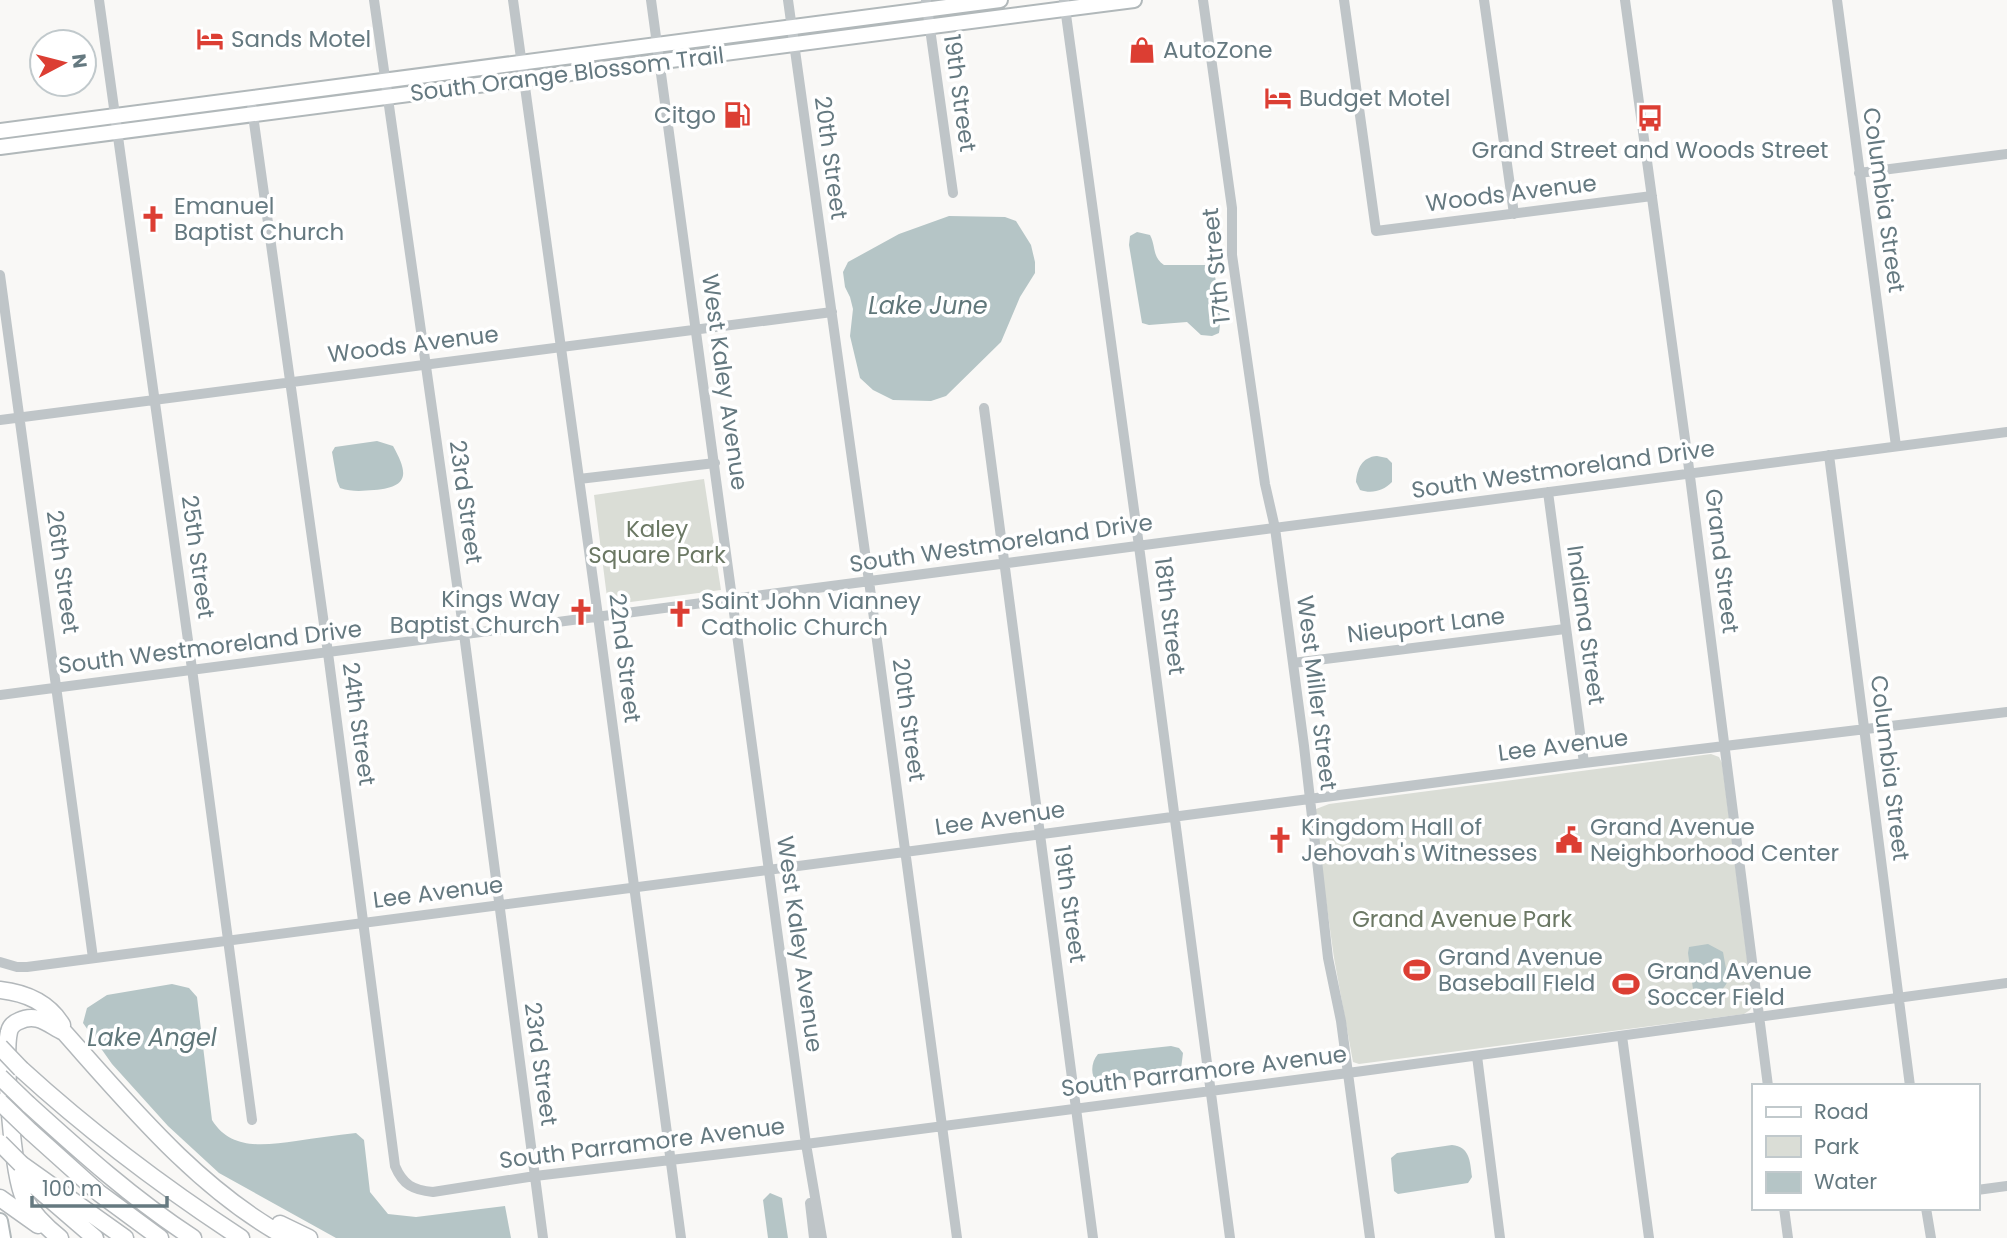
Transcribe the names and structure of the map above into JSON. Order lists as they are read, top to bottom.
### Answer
{
  "streets": {
    "main road": ["South Orange Blossom Trail"],
    "street": [
      "19th Street",
      "20th Street",
      "Woods Avenue",
      "Columbia Street",
      "17th Street",
      "West Kaley Avenue",
      "South Westmoreland Drive",
      "23rd Street",
      "25th Street",
      "Grand Street",
      "26th Street",
      "18th Street",
      "Nieuport Lane",
      "Indiana Street",
      "22nd Street",
      "West Miller Street",
      "24th Street",
      "Lee Avenue",
      "South Parramore Avenue"
    ]
  },
  "crossings": [
    ["South Orange Blossom Trail", "19th Street"],
    ["South Orange Blossom Trail", "20th Street"],
    ["South Orange Blossom Trail", "West Kaley Avenue"],
    ["South Orange Blossom Trail", "23rd Street"],
    ["South Orange Blossom Trail", "25th Street"],
    ["South Orange Blossom Trail", "18th Street"],
    ["South Orange Blossom Trail", "22nd Street"],
    ["South Orange Blossom Trail", "24th Street"],
    ["19th Street", "South Westmoreland Drive"],
    ["19th Street", "Lee Avenue"],
    ["19th Street", "South Parramore Avenue"],
    ["20th Street", "Woods Avenue"],
    ["20th Street", "South Westmoreland Drive"],
    ["20th Street", "Lee Avenue"],
    ["20th Street", "South Parramore Avenue"],
    ["Woods Avenue", "West Kaley Avenue"],
    ["Woods Avenue", "23rd Street"],
    ["Woods Avenue", "25th Street"],
    ["Woods Avenue", "Grand Street"],
    ["Woods Avenue", "26th Street"],
    ["Woods Avenue", "22nd Street"],
    ["Woods Avenue", "24th Street"],
    ["Columbia Street", "South Westmoreland Drive"],
    ["Columbia Street", "Lee Avenue"],
    ["Columbia Street", "South Parramore Avenue"],
    ["17th Street", "South Westmoreland Drive"],
    ["17th Street", "West Miller Street"],
    ["West Kaley Avenue", "South Westmoreland Drive"],
    ["West Kaley Avenue", "Lee Avenue"],
    ["West Kaley Avenue", "South Parramore Avenue"],
    ["South Westmoreland Drive", "23rd Street"],
    ["South Westmoreland Drive", "25th Street"],
    ["South Westmoreland Drive", "Grand Street"],
    ["South Westmoreland Drive", "26th Street"],
    ["South Westmoreland Drive", "18th Street"],
    ["South Westmoreland Drive", "Indiana Street"],
    ["South Westmoreland Drive", "22nd Street"],
    ["South Westmoreland Drive", "West Miller Street"],
    ["South Westmoreland Drive", "24th Street"],
    ["23rd Street", "Lee Avenue"],
    ["23rd Street", "South Parramore Avenue"],
    ["25th Street", "Lee Avenue"],
    ["Grand Street", "Lee Avenue"],
    ["Grand Street", "South Parramore Avenue"],
    ["26th Street", "Lee Avenue"],
    ["18th Street", "Lee Avenue"],
    ["18th Street", "South Parramore Avenue"],
    ["Nieuport Lane", "Indiana Street"],
    ["Nieuport Lane", "West Miller Street"],
    ["Indiana Street", "Lee Avenue"],
    ["22nd Street", "Lee Avenue"],
    ["22nd Street", "South Parramore Avenue"],
    ["West Miller Street", "Lee Avenue"],
    ["West Miller Street", "South Parramore Avenue"],
    ["24th Street", "Lee Avenue"],
    ["24th Street", "South Parramore Avenue"]
  ],
  "water": ["Lake June", "Lake Angel"],
  "parks": ["Kaley Square Park", "Grand Avenue Park"],
  "places": {
    "hotel": ["Sands Motel", "Budget Motel"],
    "shop": ["AutoZone"],
    "fuel station": ["Citgo"],
    "bus stop": ["Grand Street and Woods Street"],
    "church": [
      "Emanuel Baptist Church",
      "Kings Way Baptist Church",
      "Saint John Vianney Catholic Church",
      "Kingdom Hall of Jehovah's Witnesses"
    ],
    "public building": ["Grand Avenue Neighborhood Center"],
    "sports": ["Grand Avenue Baseball FIeld", "Grand Avenue Soccer Field"]
  },
  "legend": ["Road", "Park", "Water"],
  "scale_bar": "100 m",
  "north": "right"
}
